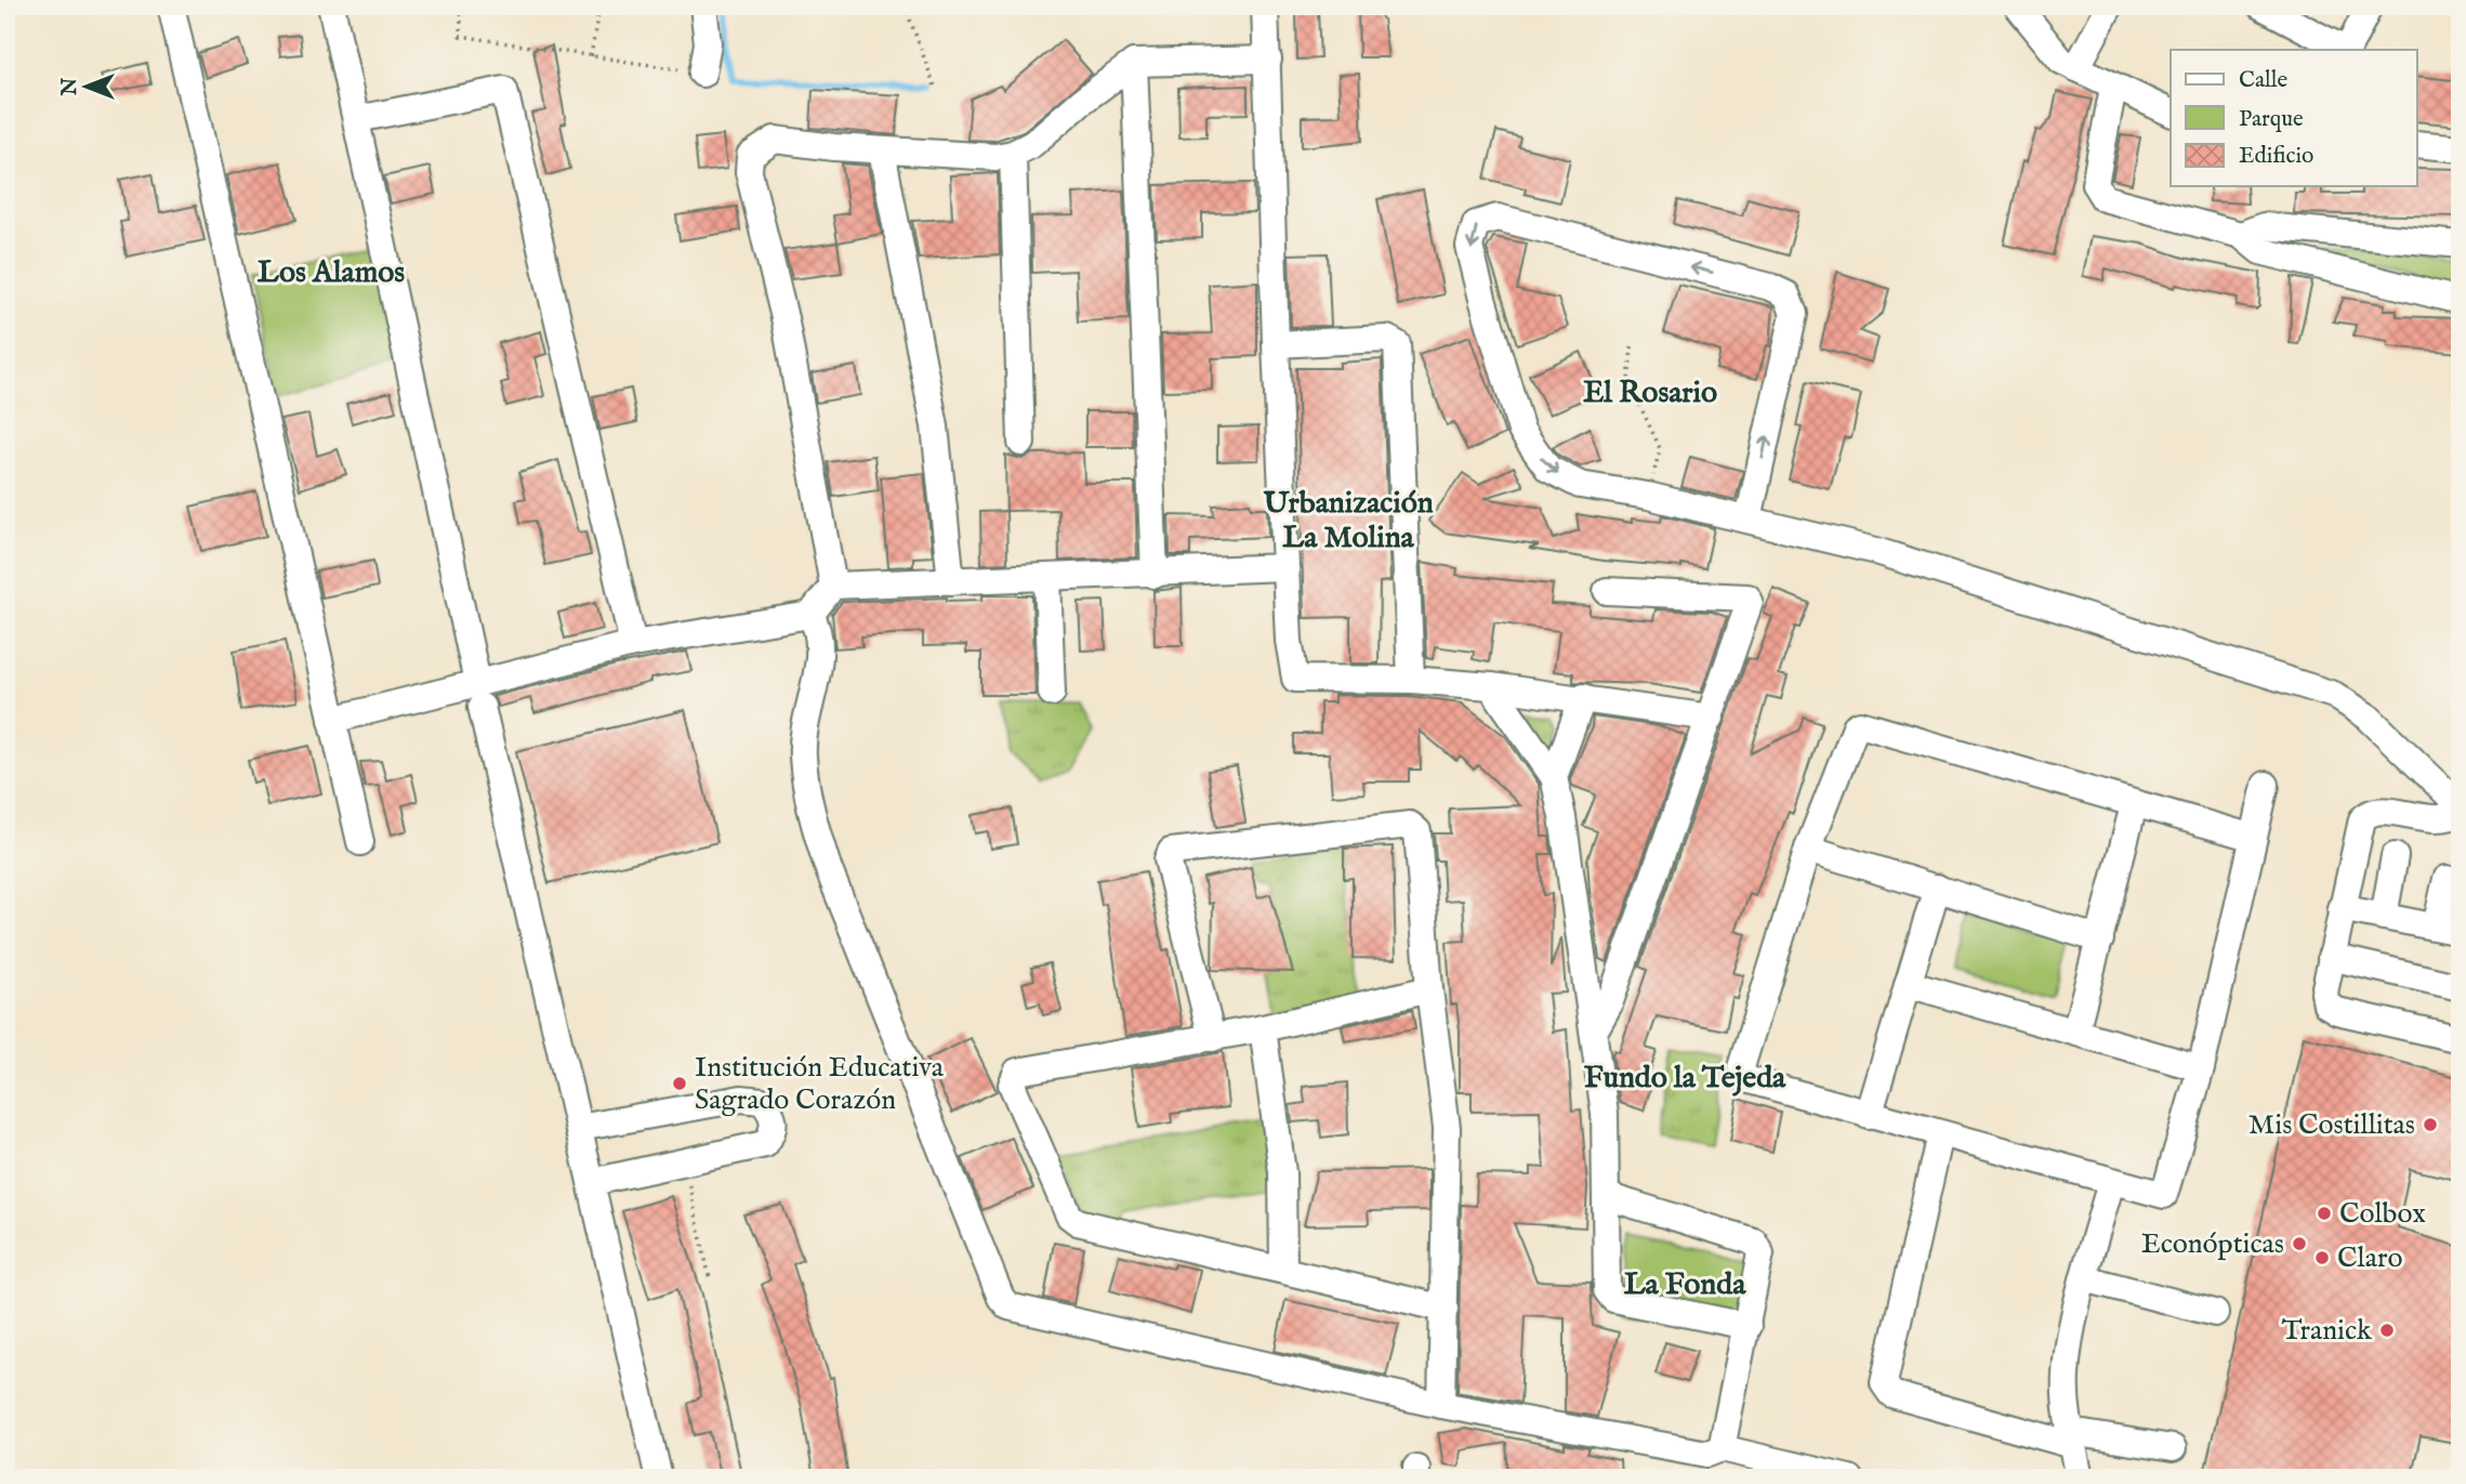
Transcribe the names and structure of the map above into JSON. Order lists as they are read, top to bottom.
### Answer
{
  "districts": [
    "Los Alamos",
    "El Rosario",
    "Urbanización La Molina",
    "Fundo la Tejeda",
    "La Fonda"
  ],
  "places": [
    "Institución Educativa Sagrado Corazón",
    "Mis Costillitas",
    "Colbox",
    "Econópticas",
    "Claro",
    "Tranick"
  ],
  "legend": ["Calle", "Parque", "Edificio"],
  "north": "left"
}
